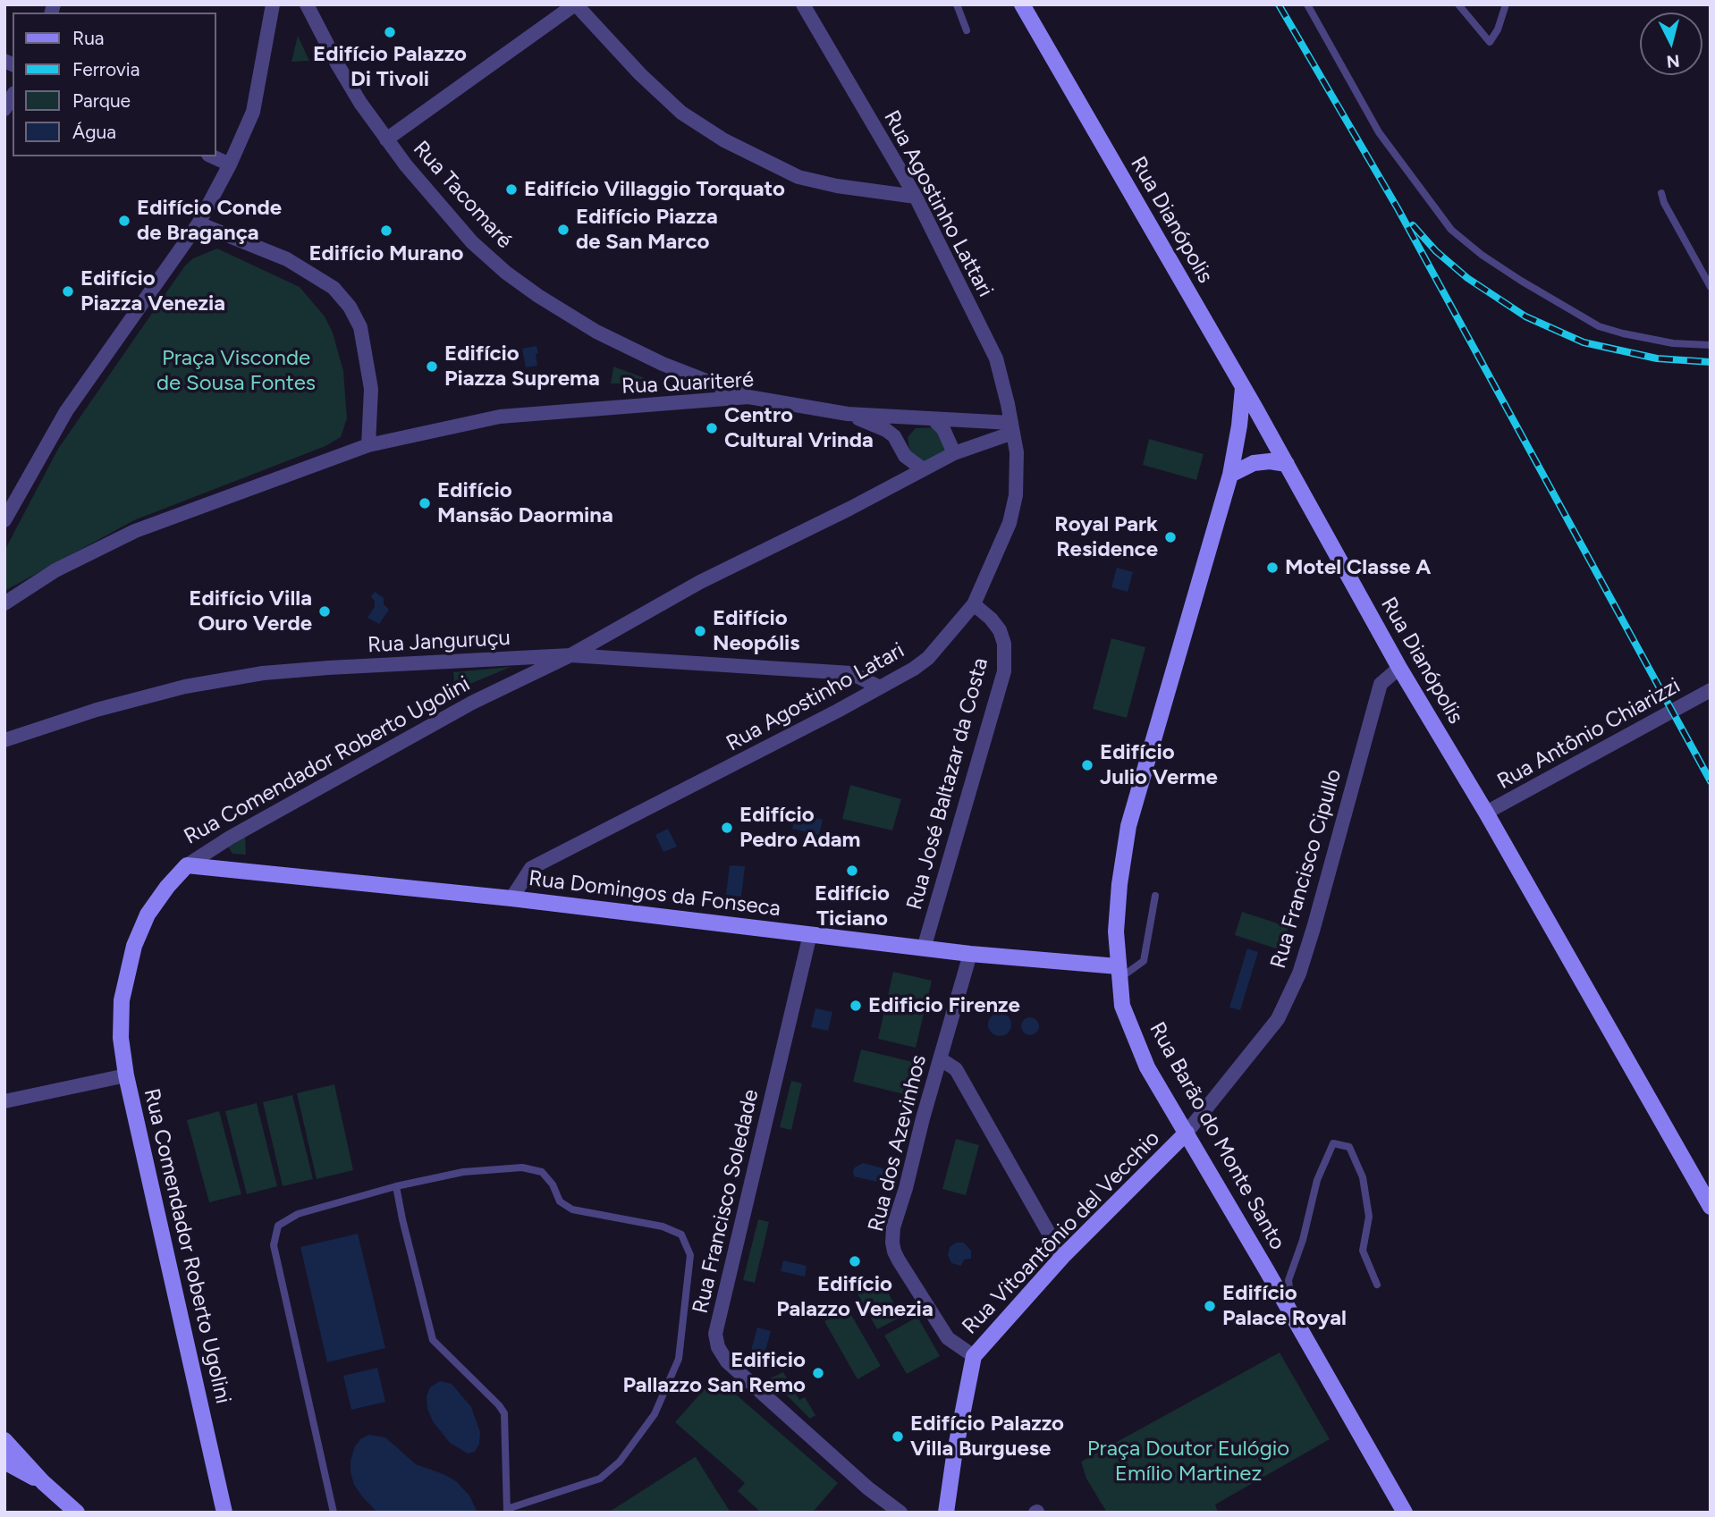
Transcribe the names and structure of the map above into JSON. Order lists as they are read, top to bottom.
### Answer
{
  "streets": {
    "street": [
      "Rua Tacomaré",
      "Rua Agostinho Lattari",
      "Rua Dianópolis",
      "Rua Quariteré",
      "Rua Janguruçu",
      "Rua Agostinho Latari",
      "Rua Antônio Chiarizzi",
      "Rua Comendador Roberto Ugolini",
      "Rua José Baltazar da Costa",
      "Rua Francisco Cipullo",
      "Rua Domingos da Fonseca",
      "Rua Barão do Monte Santo",
      "Rua dos Azevinhos",
      "Rua Francisco Soledade",
      "Rua Vitoantônio del Vecchio"
    ]
  },
  "crossings": [
    ["Rua Tacomaré", "Rua Quariteré"],
    ["Rua Agostinho Lattari", "Rua Quariteré"],
    ["Rua Agostinho Lattari", "Rua Agostinho Latari"],
    ["Rua Agostinho Lattari", "Rua Comendador Roberto Ugolini"],
    ["Rua Dianópolis", "Rua Antônio Chiarizzi"],
    ["Rua Dianópolis", "Rua Francisco Cipullo"],
    ["Rua Dianópolis", "Rua Barão do Monte Santo"],
    ["Rua Quariteré", "Rua Agostinho Latari"],
    ["Rua Quariteré", "Rua Comendador Roberto Ugolini"],
    ["Rua Janguruçu", "Rua Agostinho Latari"],
    ["Rua Janguruçu", "Rua Comendador Roberto Ugolini"],
    ["Rua Agostinho Latari", "Rua Comendador Roberto Ugolini"],
    ["Rua Agostinho Latari", "Rua José Baltazar da Costa"],
    ["Rua Agostinho Latari", "Rua Domingos da Fonseca"],
    ["Rua Comendador Roberto Ugolini", "Rua Domingos da Fonseca"],
    ["Rua José Baltazar da Costa", "Rua Domingos da Fonseca"],
    ["Rua Francisco Cipullo", "Rua Barão do Monte Santo"],
    ["Rua Francisco Cipullo", "Rua Vitoantônio del Vecchio"],
    ["Rua Domingos da Fonseca", "Rua Barão do Monte Santo"],
    ["Rua Domingos da Fonseca", "Rua dos Azevinhos"],
    ["Rua Domingos da Fonseca", "Rua Francisco Soledade"],
    ["Rua Barão do Monte Santo", "Rua Vitoantônio del Vecchio"],
    ["Rua dos Azevinhos", "Rua Vitoantônio del Vecchio"]
  ],
  "parks": ["Praça Visconde de Sousa Fontes", "Praça Doutor Eulógio Emílio Martinez"],
  "places": [
    "Edifício Palazzo Di Tivoli",
    "Edifício Villaggio Torquato",
    "Edifício Conde de Bragança",
    "Edifício Piazza de San Marco",
    "Edifício Murano",
    "Edifício Piazza Venezia",
    "Edifício Piazza Suprema",
    "Centro Cultural Vrinda",
    "Edifício Mansão Daormina",
    "Royal Park Residence",
    "Motel Classe A",
    "Edifício Villa Ouro Verde",
    "Edifício Neopólis",
    "Edifício Julio Verme",
    "Edifício Pedro Adam",
    "Edifício Ticiano",
    "Edificio Firenze",
    "Edifício Palazzo Venezia",
    "Edifício Palace Royal",
    "Edificio Pallazzo San Remo",
    "Edifício Palazzo Villa Burguese"
  ],
  "legend": [
    "Rua",
    "Ferrovia",
    "Parque",
    "Água"
  ],
  "north": "bottom"
}
